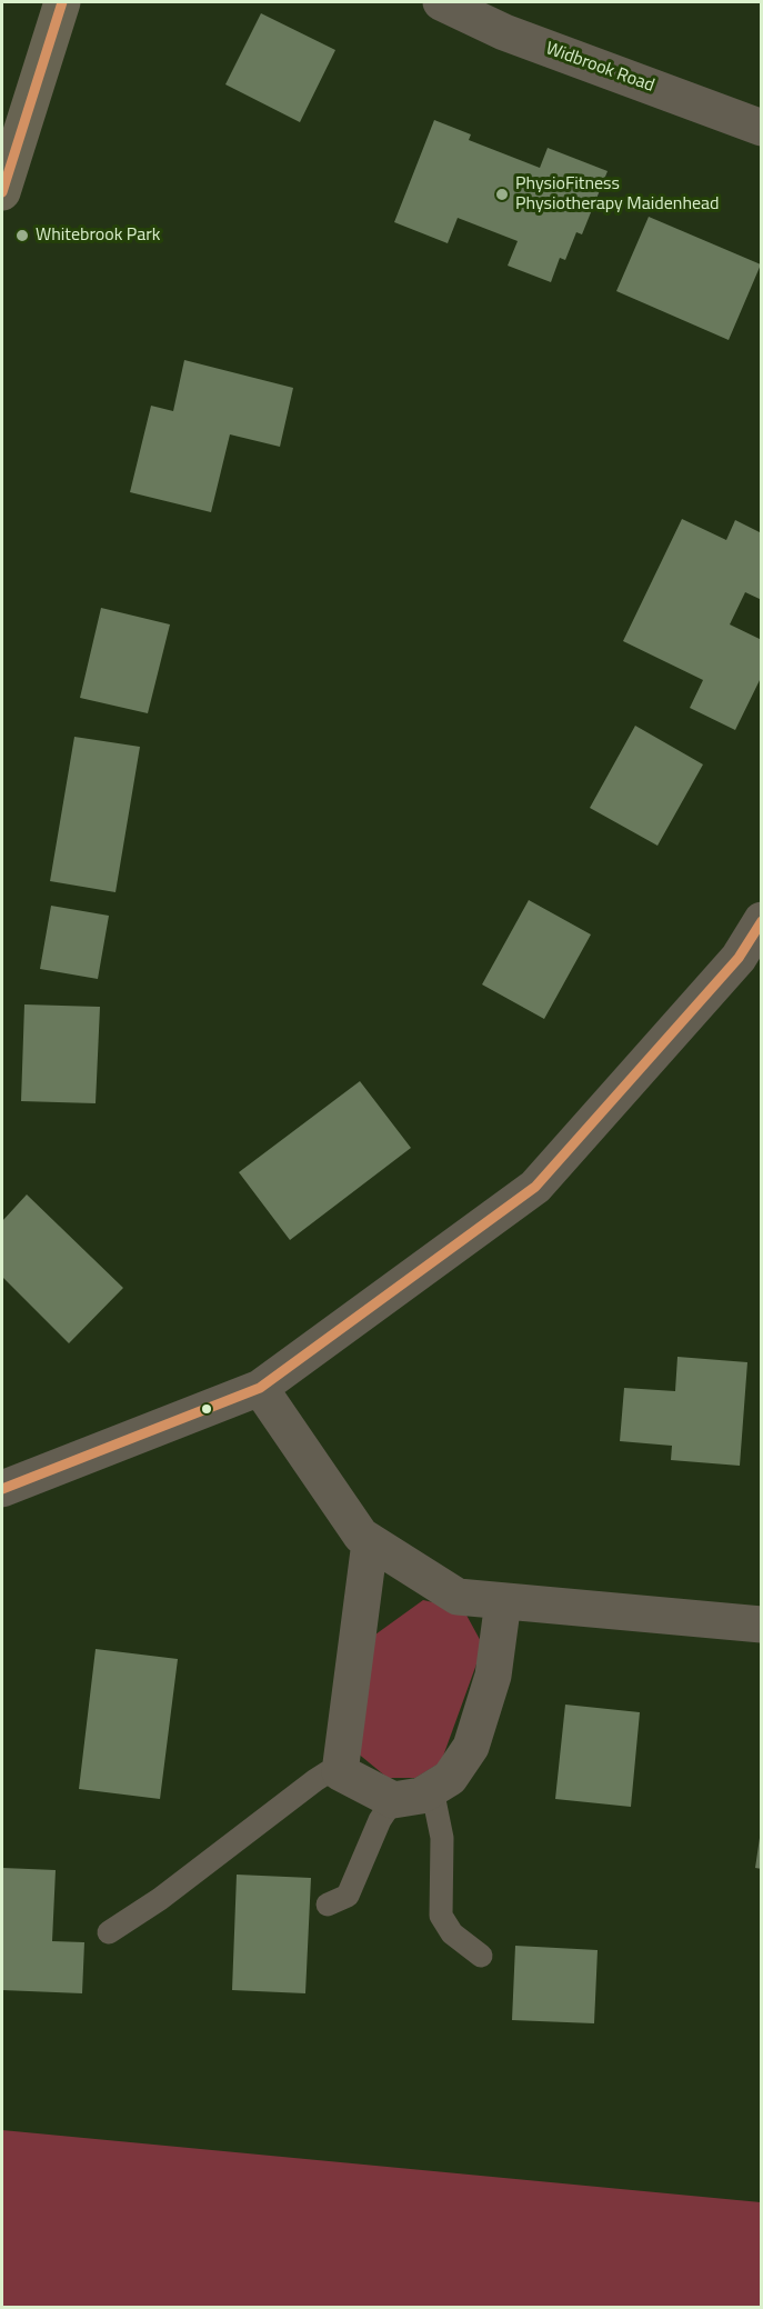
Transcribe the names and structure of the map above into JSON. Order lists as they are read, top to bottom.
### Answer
{
  "streets": {
    "street": ["Widbrook Road"]
  },
  "places": ["PhysioFitness Physiotherapy Maidenhead", "Whitebrook Park"]
}
